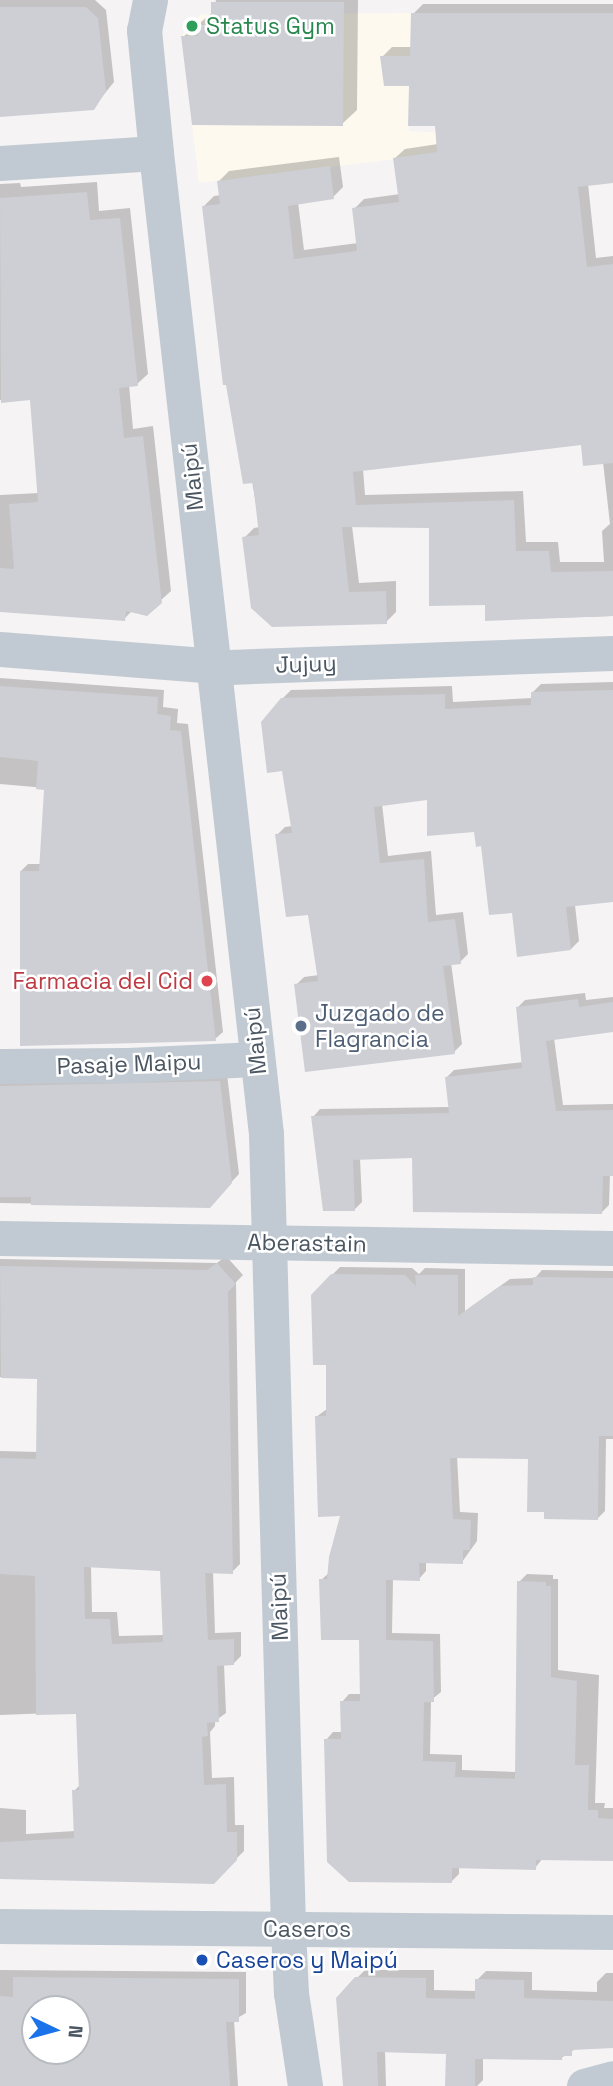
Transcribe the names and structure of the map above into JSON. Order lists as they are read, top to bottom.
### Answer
{
  "streets": {
    "street": [
      "Maipú",
      "Jujuy",
      "Pasaje Maipu",
      "Aberastain",
      "Caseros"
    ]
  },
  "crossings": [
    ["Maipú", "Jujuy"],
    ["Maipú", "Pasaje Maipu"],
    ["Maipú", "Aberastain"],
    ["Maipú", "Caseros"]
  ],
  "places": [
    "Status Gym",
    "Farmacia del Cid",
    "Juzgado de Flagrancia",
    "Caseros y Maipú"
  ],
  "north": "right"
}
